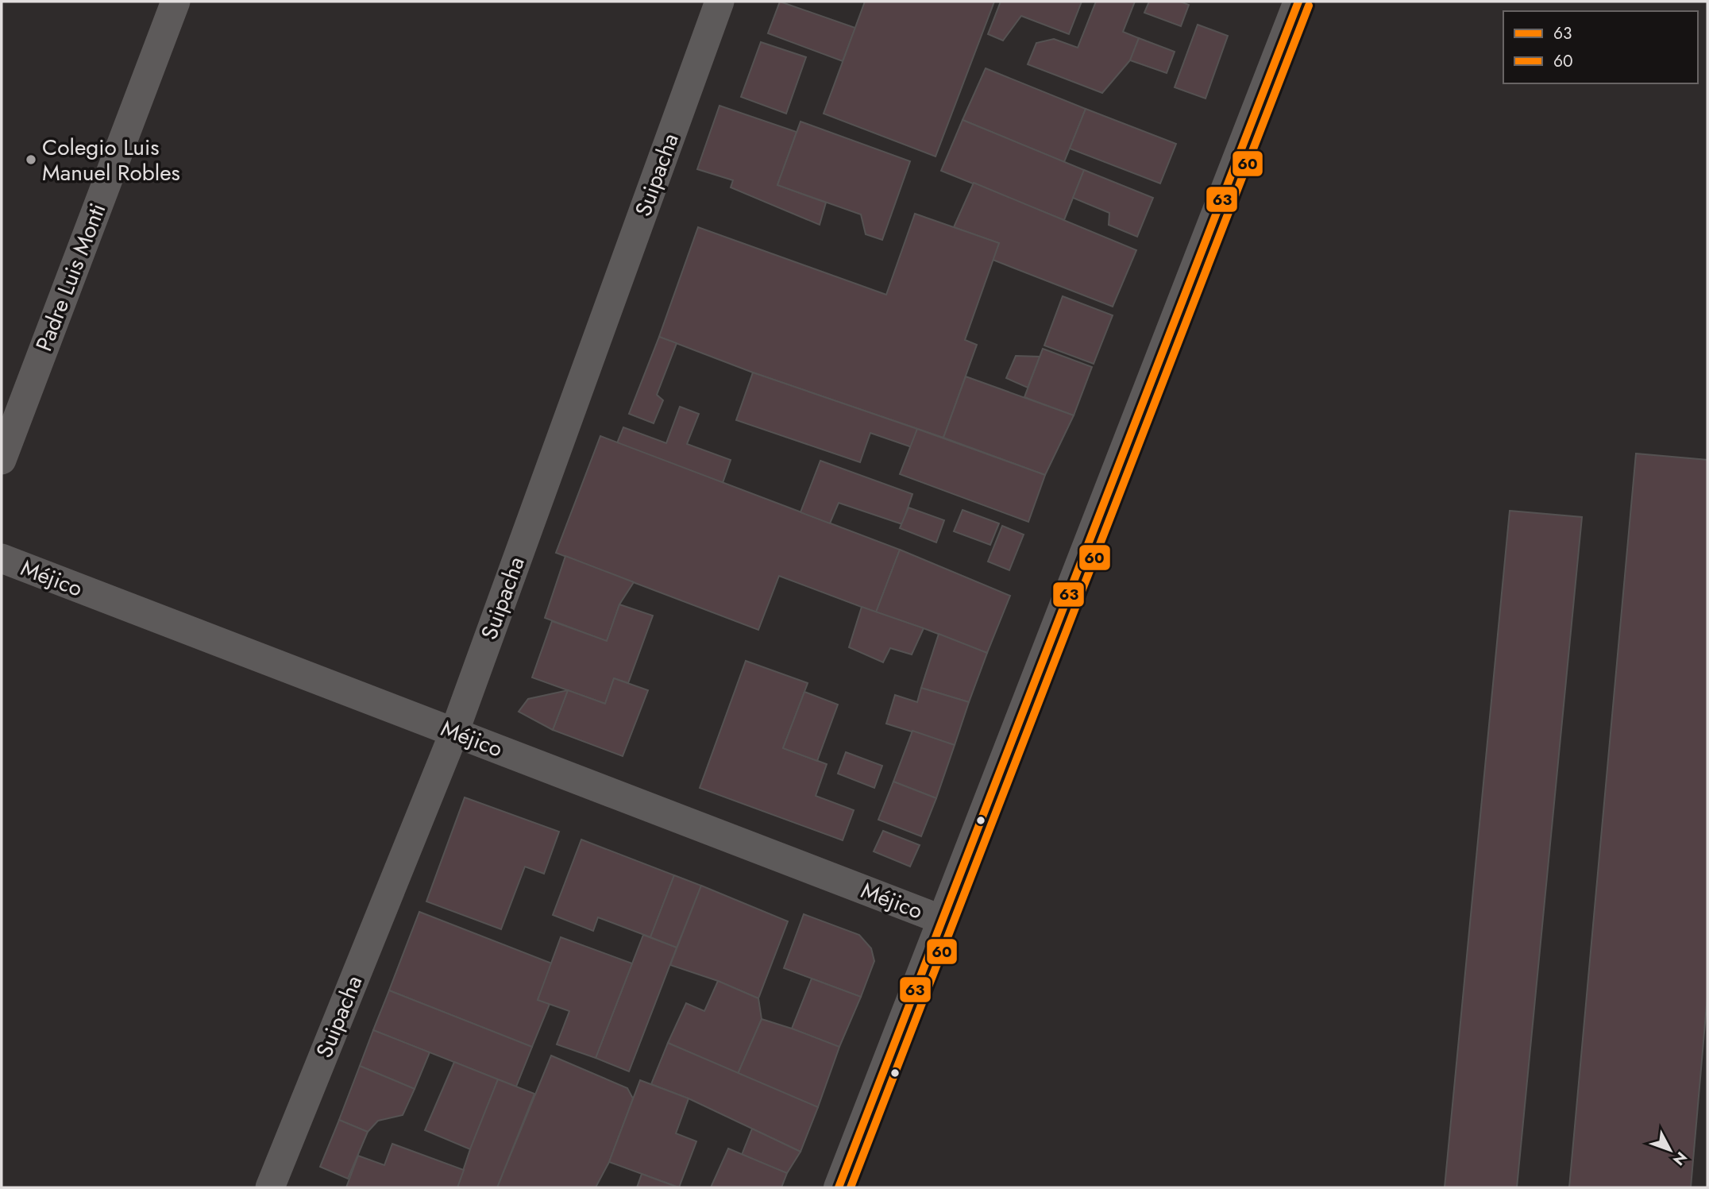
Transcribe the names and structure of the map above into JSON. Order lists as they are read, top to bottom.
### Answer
{
  "streets": {
    "street": ["Suipacha", "Padre Luis Monti", "Méjico"]
  },
  "crossings": [
    ["Suipacha", "Méjico"]
  ],
  "places": ["Colegio Luis Manuel Robles"],
  "lines": ["transit line 63", "transit line 60"],
  "legend": ["63", "60"],
  "north": "bottom right"
}
